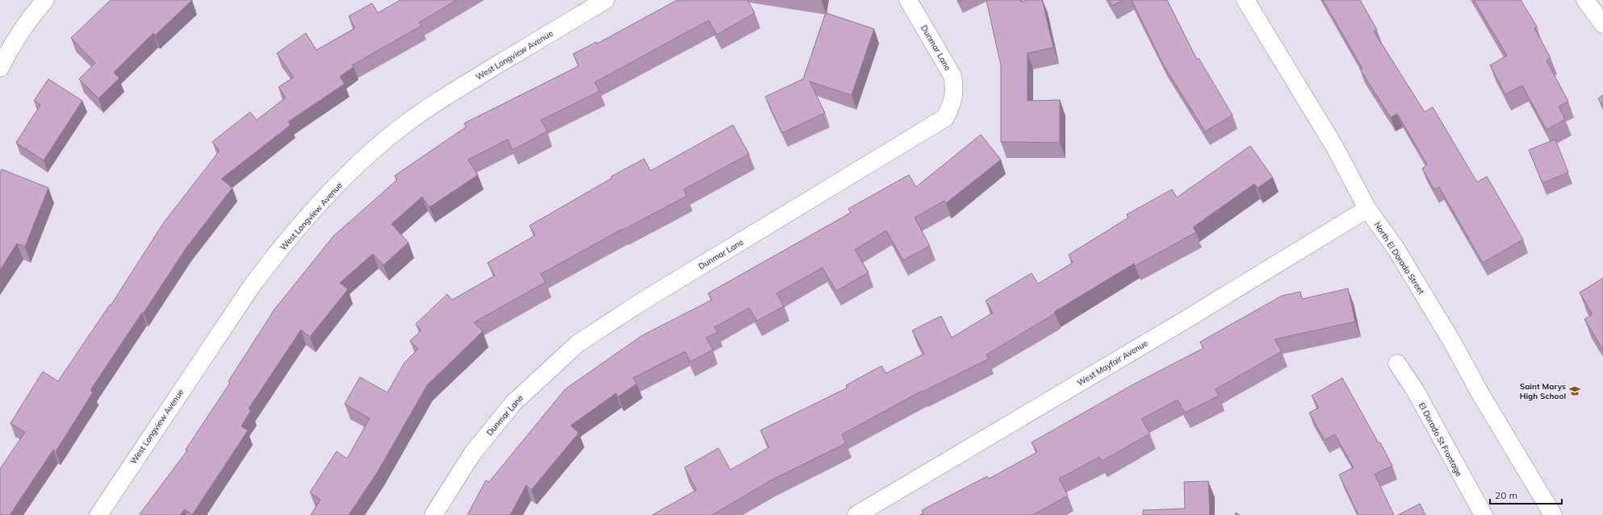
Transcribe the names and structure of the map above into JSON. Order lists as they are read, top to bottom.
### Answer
{
  "streets": {
    "street": [
      "Dunmar Lane",
      "West Longview Avenue",
      "North El Dorado Street",
      "West Mayfair Avenue",
      "El Dorado St Frontage"
    ]
  },
  "crossings": [
    ["North El Dorado Street", "West Mayfair Avenue"]
  ],
  "places": {
    "school or university": ["Saint Marys High School"]
  },
  "scale_bar": "20 m"
}
